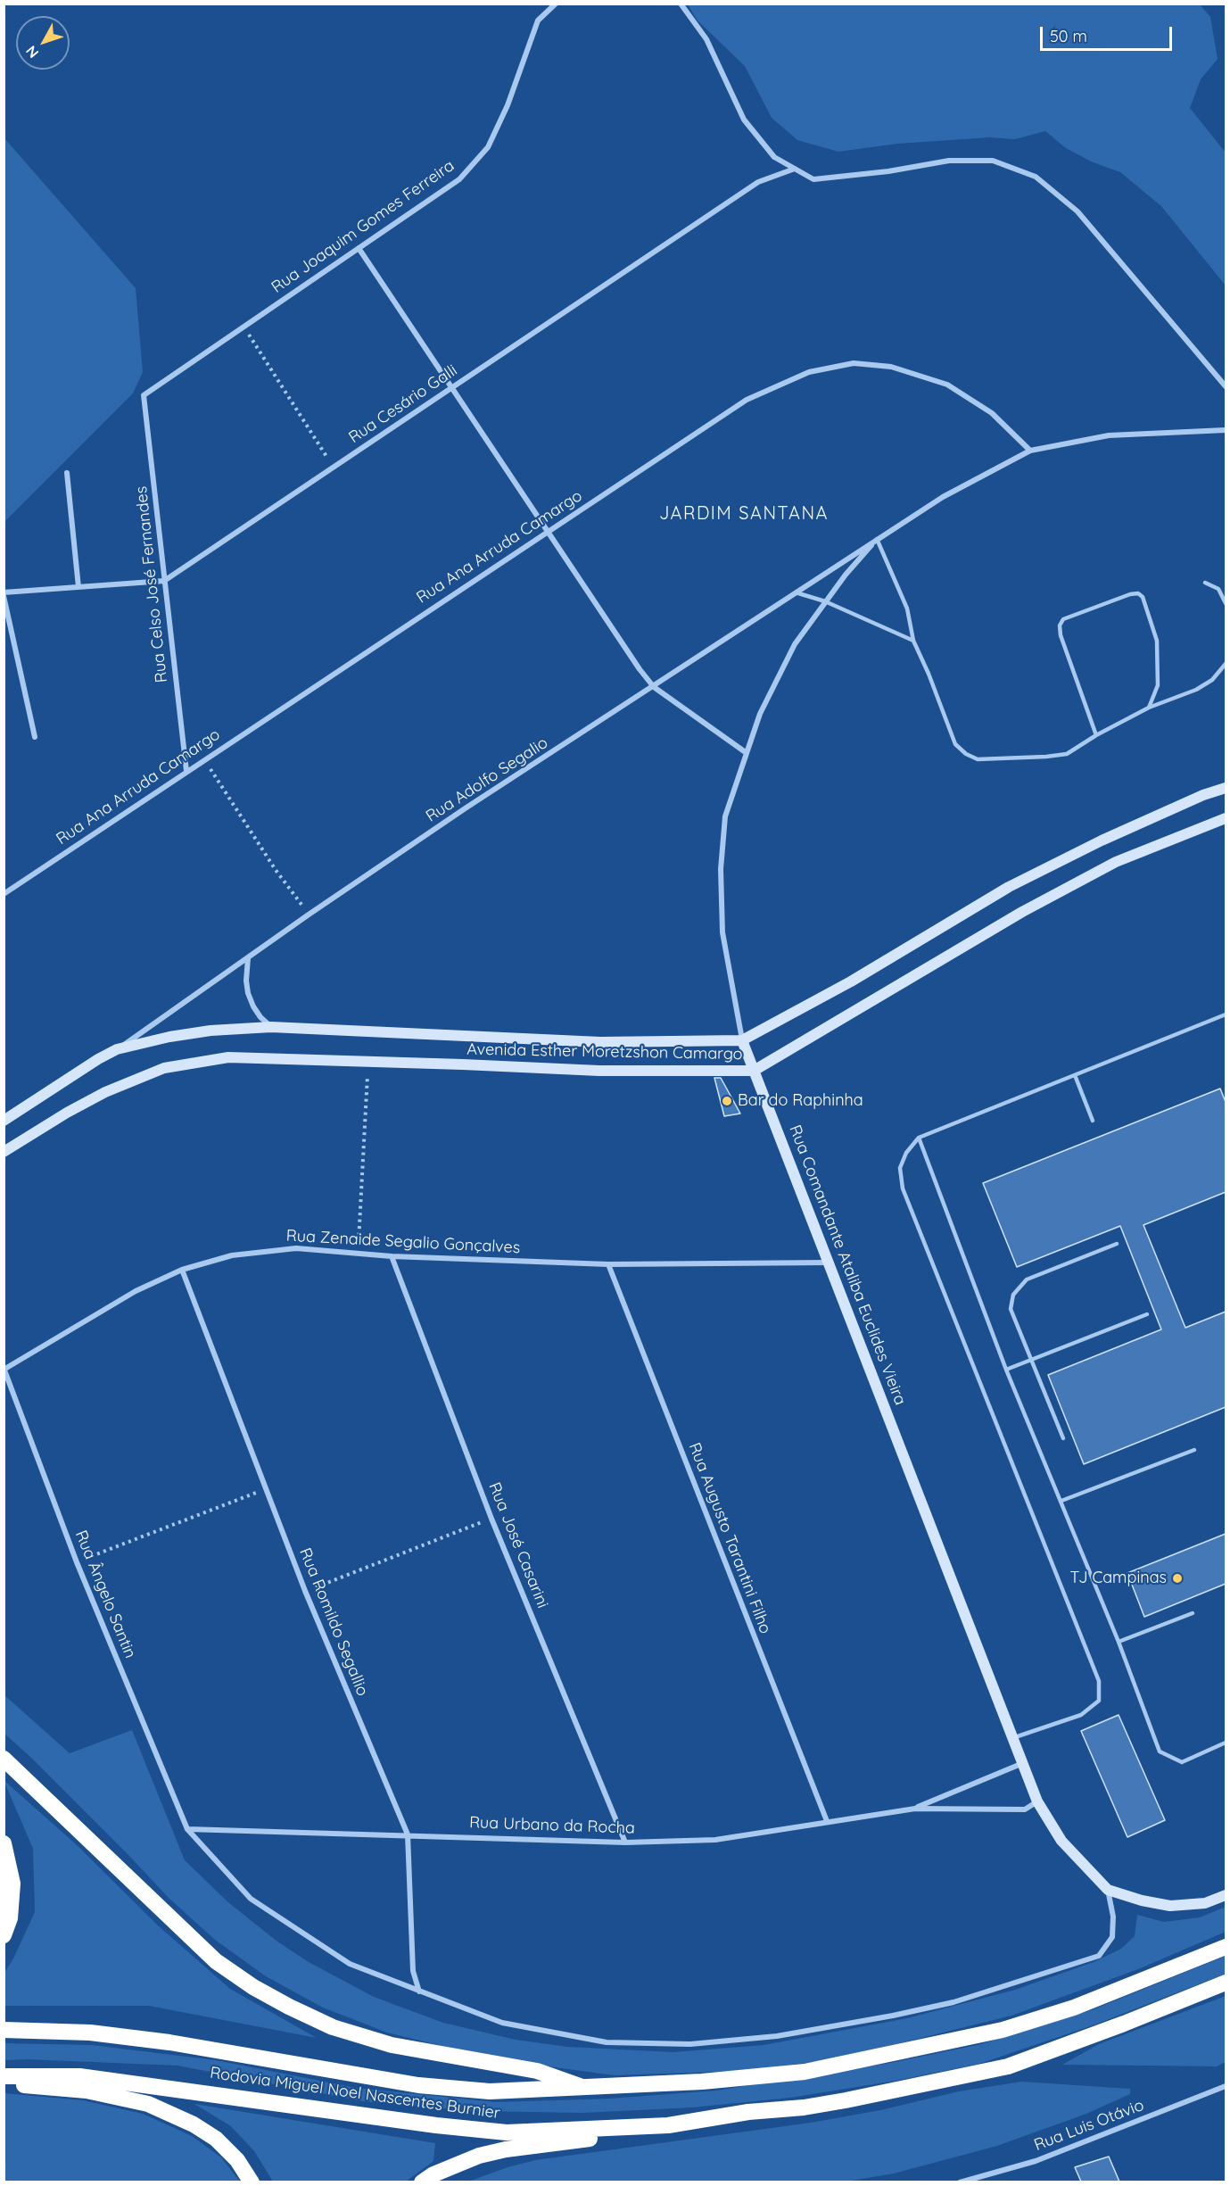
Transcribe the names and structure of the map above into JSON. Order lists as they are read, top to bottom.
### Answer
{
  "streets": {
    "highway": ["Rodovia Miguel Noel Nascentes Burnier"],
    "street": [
      "Rua Joaquim Gomes Ferreira",
      "Rua Cesário Galli",
      "Rua Ana Arruda Camargo",
      "Rua Celso José Fernandes",
      "Rua Adolfo Segalio",
      "Avenida Esther Moretzshon Camargo",
      "Rua Zenaide Segalio Gonçalves",
      "Rua Comandante Ataliba Euclides Vieira",
      "Rua Augusto Tarantini Filho",
      "Rua José Casarini",
      "Rua Ângelo Santin",
      "Rua Romildo Segallio",
      "Rua Urbano da Rocha",
      "Rua Luis Otávio"
    ]
  },
  "crossings": [
    ["Rua Joaquim Gomes Ferreira", "Rua Celso José Fernandes"],
    ["Rua Cesário Galli", "Rua Celso José Fernandes"],
    ["Rua Ana Arruda Camargo", "Rua Celso José Fernandes"],
    ["Rua Ana Arruda Camargo", "Rua Adolfo Segalio"],
    ["Rua Adolfo Segalio", "Avenida Esther Moretzshon Camargo"],
    ["Rua Adolfo Segalio", "Rua Comandante Ataliba Euclides Vieira"],
    ["Avenida Esther Moretzshon Camargo", "Rua Comandante Ataliba Euclides Vieira"],
    ["Rua Zenaide Segalio Gonçalves", "Rua Comandante Ataliba Euclides Vieira"],
    ["Rua Zenaide Segalio Gonçalves", "Rua Augusto Tarantini Filho"],
    ["Rua Zenaide Segalio Gonçalves", "Rua José Casarini"],
    ["Rua Zenaide Segalio Gonçalves", "Rua Ângelo Santin"],
    ["Rua Zenaide Segalio Gonçalves", "Rua Romildo Segallio"],
    ["Rua Comandante Ataliba Euclides Vieira", "Rua Urbano da Rocha"],
    ["Rua Augusto Tarantini Filho", "Rua Urbano da Rocha"],
    ["Rua José Casarini", "Rua Urbano da Rocha"],
    ["Rua Ângelo Santin", "Rua Urbano da Rocha"],
    ["Rua Romildo Segallio", "Rua Urbano da Rocha"]
  ],
  "districts": ["JARDIM SANTANA"],
  "places": ["Bar do Raphinha", "TJ Campinas"],
  "scale_bar": "50 m",
  "north": "bottom left"
}
